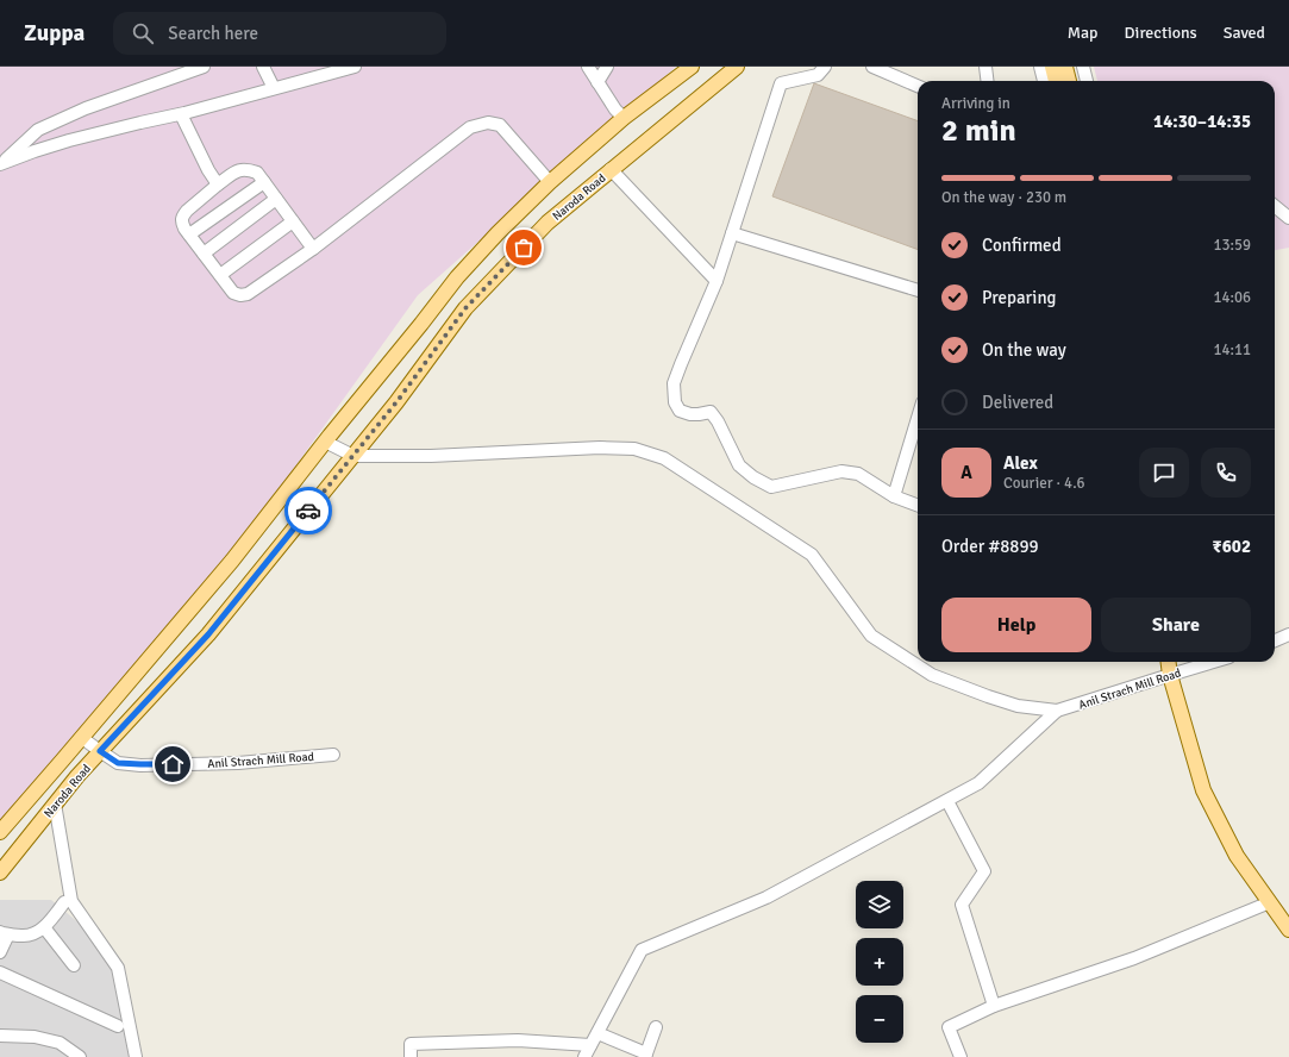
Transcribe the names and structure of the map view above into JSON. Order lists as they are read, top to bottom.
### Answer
{
  "streets": {
    "main road": ["Naroda Road"],
    "street": ["Anil Strach Mill Road"]
  },
  "crossings": [
    ["Naroda Road", "Anil Strach Mill Road"]
  ],
  "page": {
    "header": "Zuppa",
    "search": "Search here",
    "nav": ["Map", "Directions", "Saved"],
    "heading": ["2 min", "Arriving in", "14:30–14:35"],
    "panel": [
      "Alex",
      "Courier · 4.6",
      "Order #8899",
      "₹602"
    ],
    "bar": "On the way · 230 m",
    "list": [
      ["Confirmed", "13:59"],
      ["Preparing", "14:06"],
      ["On the way", "14:11"],
      "Delivered"
    ],
    "round": "A",
    "buttons": ["Help", "Share"],
    "map_buttons": ["+", "−"]
  }
}
